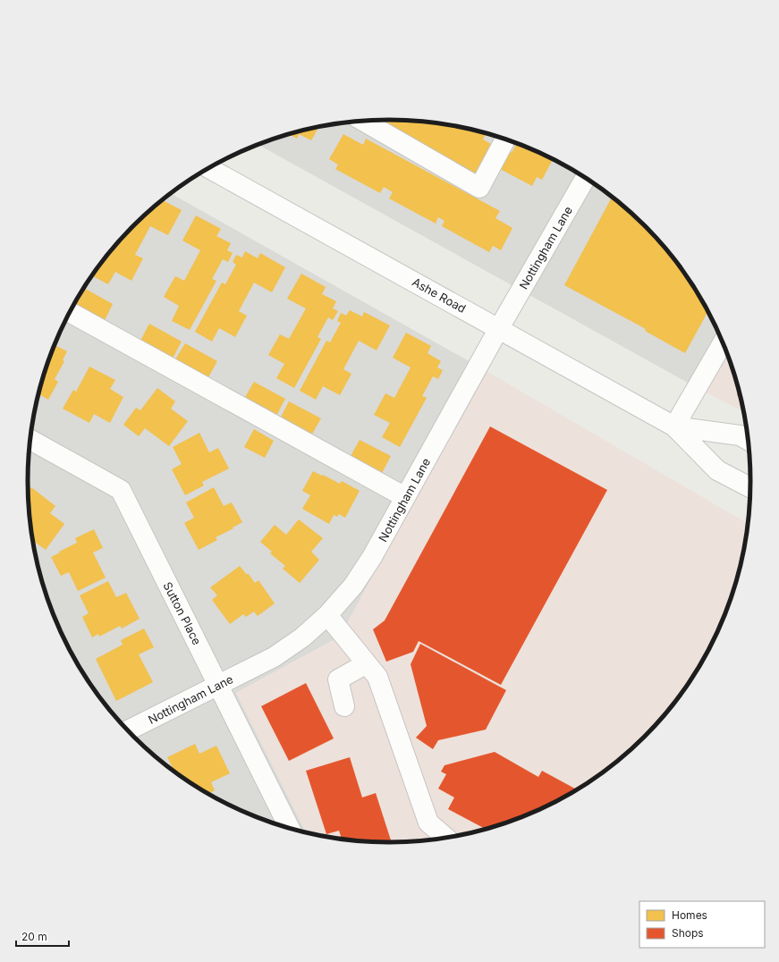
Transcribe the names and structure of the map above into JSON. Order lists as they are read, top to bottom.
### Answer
{
  "streets": {
    "street": ["Nottingham Lane", "Ashe Road", "Sutton Place"]
  },
  "crossings": [
    ["Nottingham Lane", "Ashe Road"],
    ["Nottingham Lane", "Sutton Place"]
  ],
  "legend": ["Homes", "Shops"],
  "scale_bar": "20 m"
}
